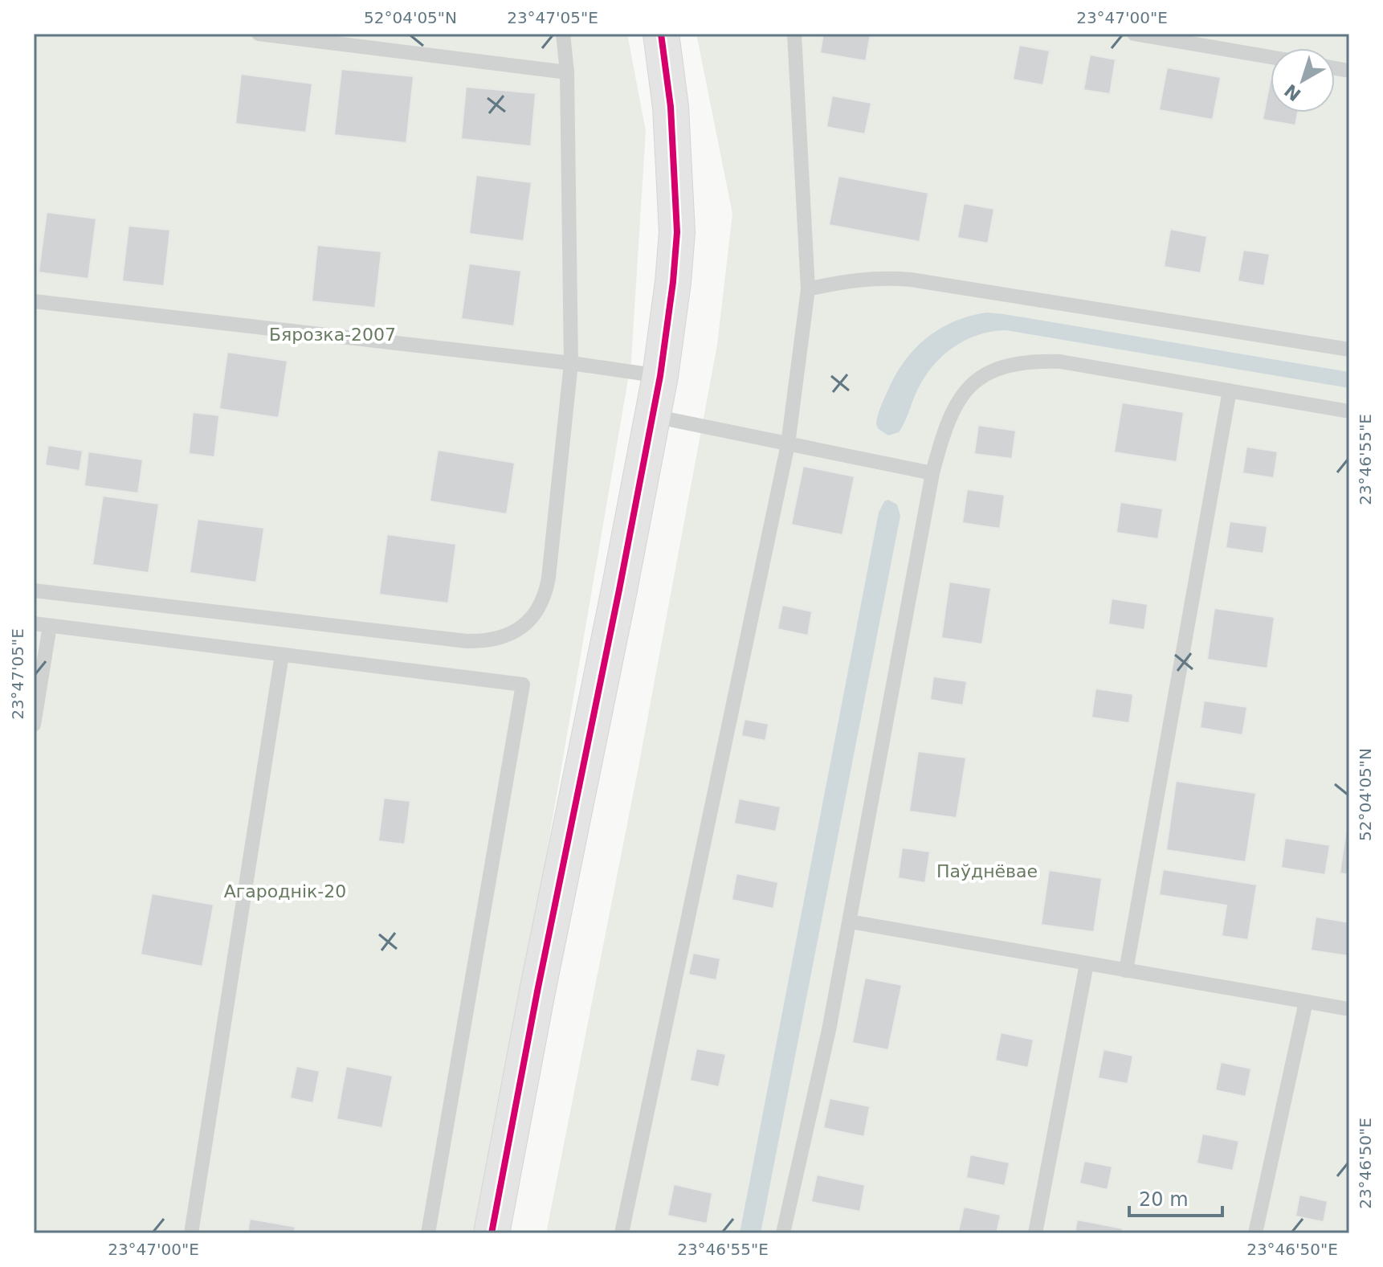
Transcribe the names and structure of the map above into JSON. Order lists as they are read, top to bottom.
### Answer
{
  "parks": ["Бярозка-2007", "Паўднёвае", "Агароднік-20"],
  "scale_bar": "20 m",
  "north": "bottom left",
  "coordinates": [
    "52°04'05\"N",
    "23°47'05\"E",
    "23°47'00\"E",
    "23°46'55\"E",
    "23°46'50\"E"
  ]
}
